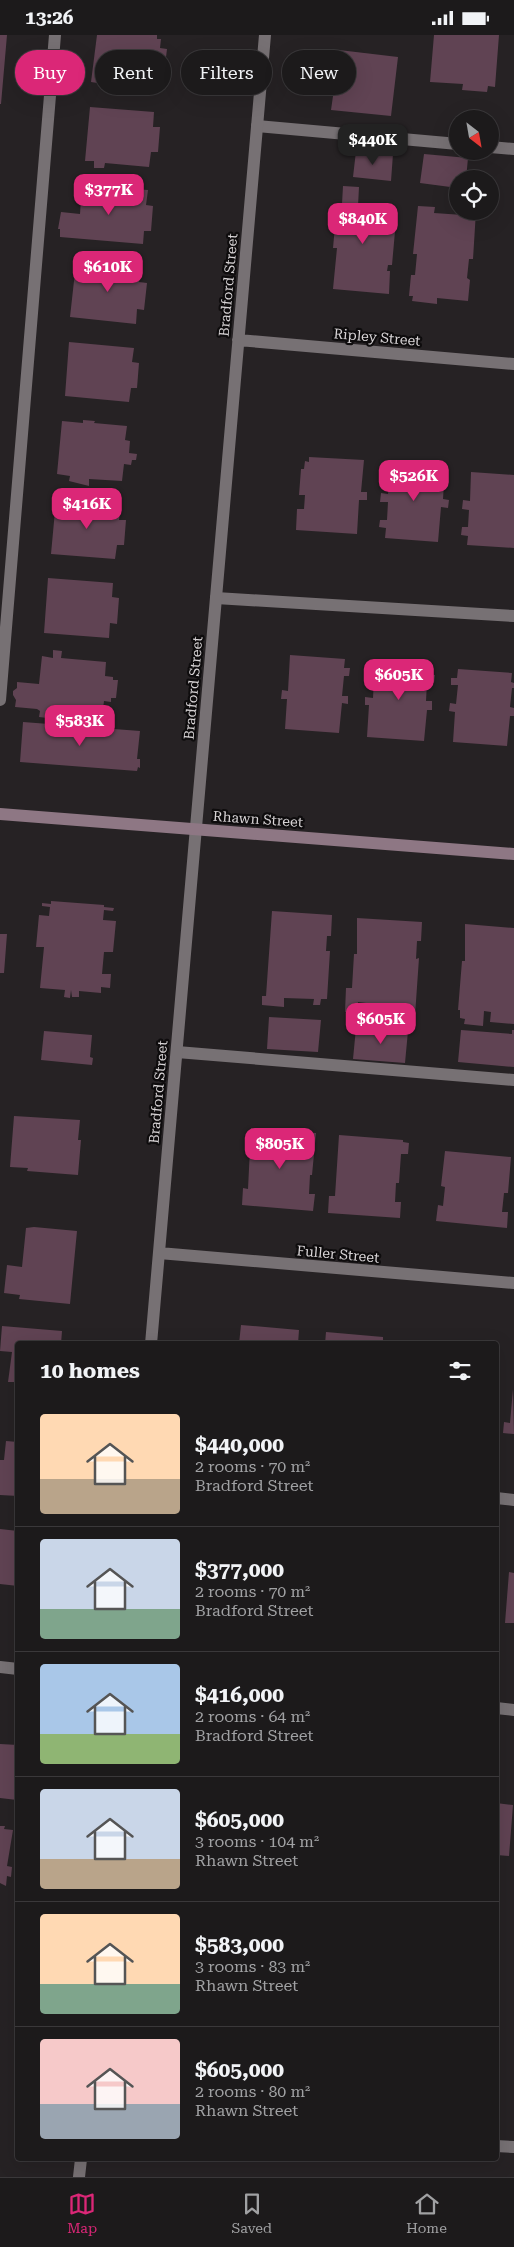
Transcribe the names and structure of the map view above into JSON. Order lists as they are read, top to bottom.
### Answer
{
  "streets": {
    "main road": ["Rhawn Street"],
    "street": ["Bradford Street", "Ripley Street", "Fuller Street"]
  },
  "crossings": [
    ["Bradford Street", "Ripley Street"],
    ["Bradford Street", "Rhawn Street"],
    ["Bradford Street", "Fuller Street"]
  ],
  "north": "bottom right",
  "page": {
    "status": "13:26",
    "chip": [
      "Buy",
      "Rent",
      "Filters",
      "New"
    ],
    "price": [
      "$440K",
      "$377K",
      "$840K",
      "$610K",
      "$526K",
      "$416K",
      "$605K",
      "$583K",
      "$605K",
      "$805K"
    ],
    "heading": "10 homes",
    "list": [
      {
        "name": "$440,000",
        "note": "2 rooms · 70 m² · Bradford Street"
      },
      {
        "name": "$377,000",
        "note": "2 rooms · 70 m² · Bradford Street"
      },
      {
        "name": "$416,000",
        "note": "2 rooms · 64 m² · Bradford Street"
      },
      {
        "name": "$605,000",
        "note": "3 rooms · 104 m² · Rhawn Street"
      },
      {
        "name": "$583,000",
        "note": "3 rooms · 83 m² · Rhawn Street"
      },
      {
        "name": "$605,000",
        "note": "2 rooms · 80 m² · Rhawn Street"
      }
    ],
    "tabs": ["Map", "Saved", "Home"]
  }
}
